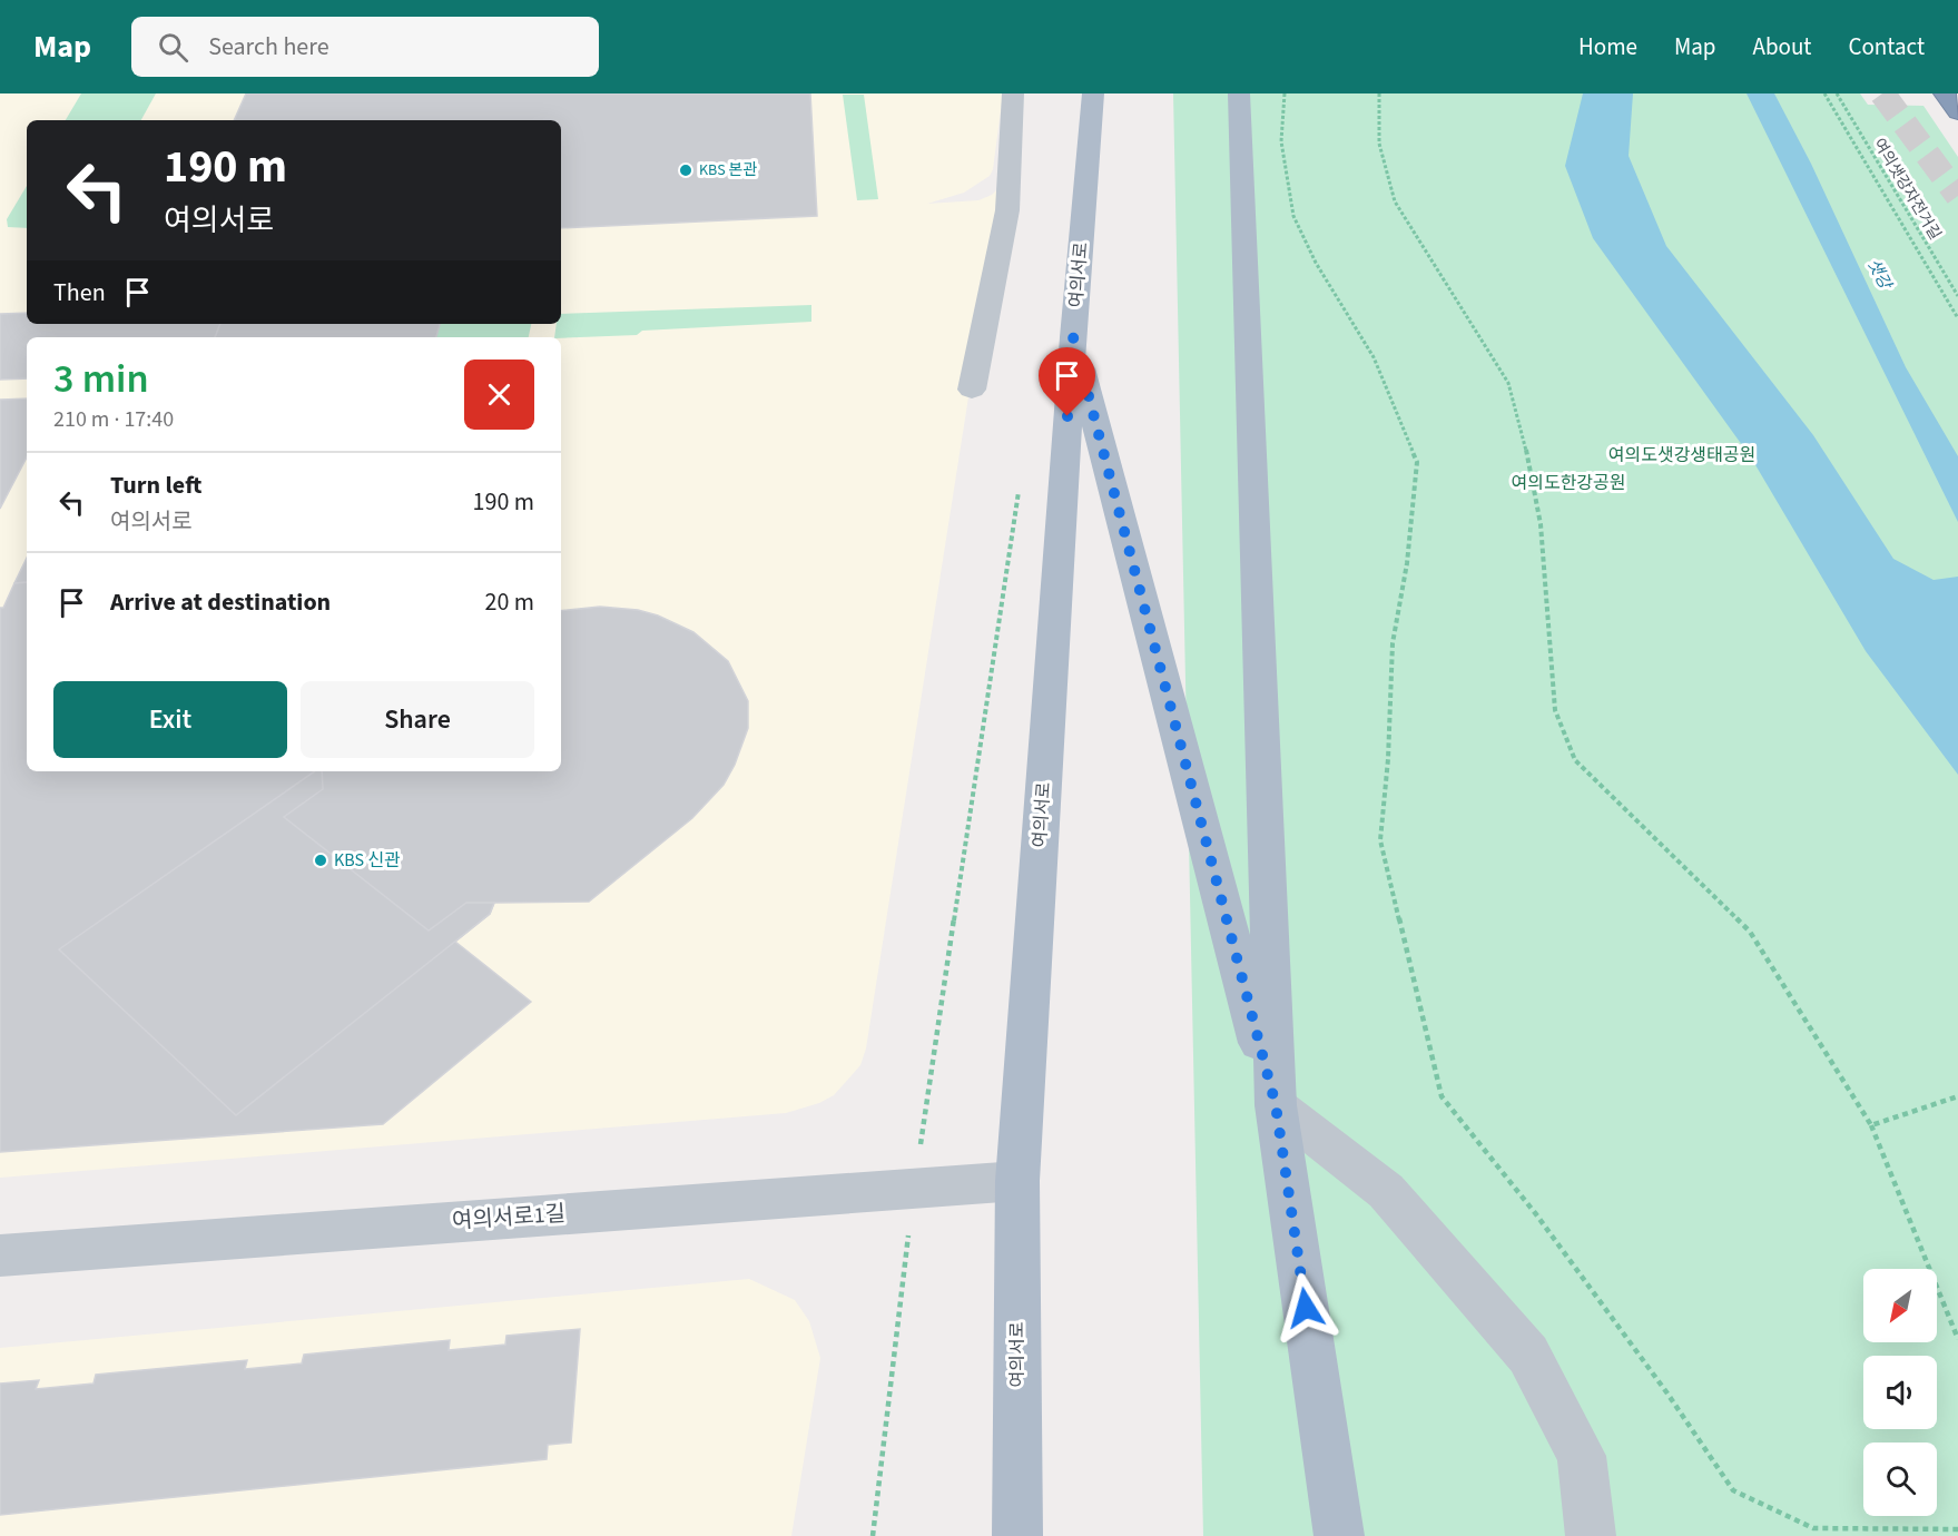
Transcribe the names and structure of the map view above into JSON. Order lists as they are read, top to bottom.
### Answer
{
  "streets": {
    "main road": ["여의서로"],
    "street": ["여의서로1길"],
    "path": ["여의샛강자전거길"]
  },
  "crossings": [
    ["여의서로", "여의서로1길"]
  ],
  "water": ["샛강"],
  "parks": ["여의도샛강생태공원", "여의도한강공원"],
  "places": ["KBS 본관", "KBS 신관"],
  "north": "bottom left",
  "page": {
    "header": "Map",
    "search": "Search here",
    "nav": [
      "Home",
      "Map",
      "About",
      "Contact"
    ],
    "turn": ["190 m", "여의서로"],
    "then": "Then",
    "heading": ["3 min", "210 m · 17:40"],
    "list": [
      {
        "name": "Turn left",
        "note": "여의서로",
        "value": "190 m"
      },
      {
        "name": "Arrive at destination",
        "value": "20 m"
      }
    ],
    "buttons": ["Exit", "Share"]
  }
}
